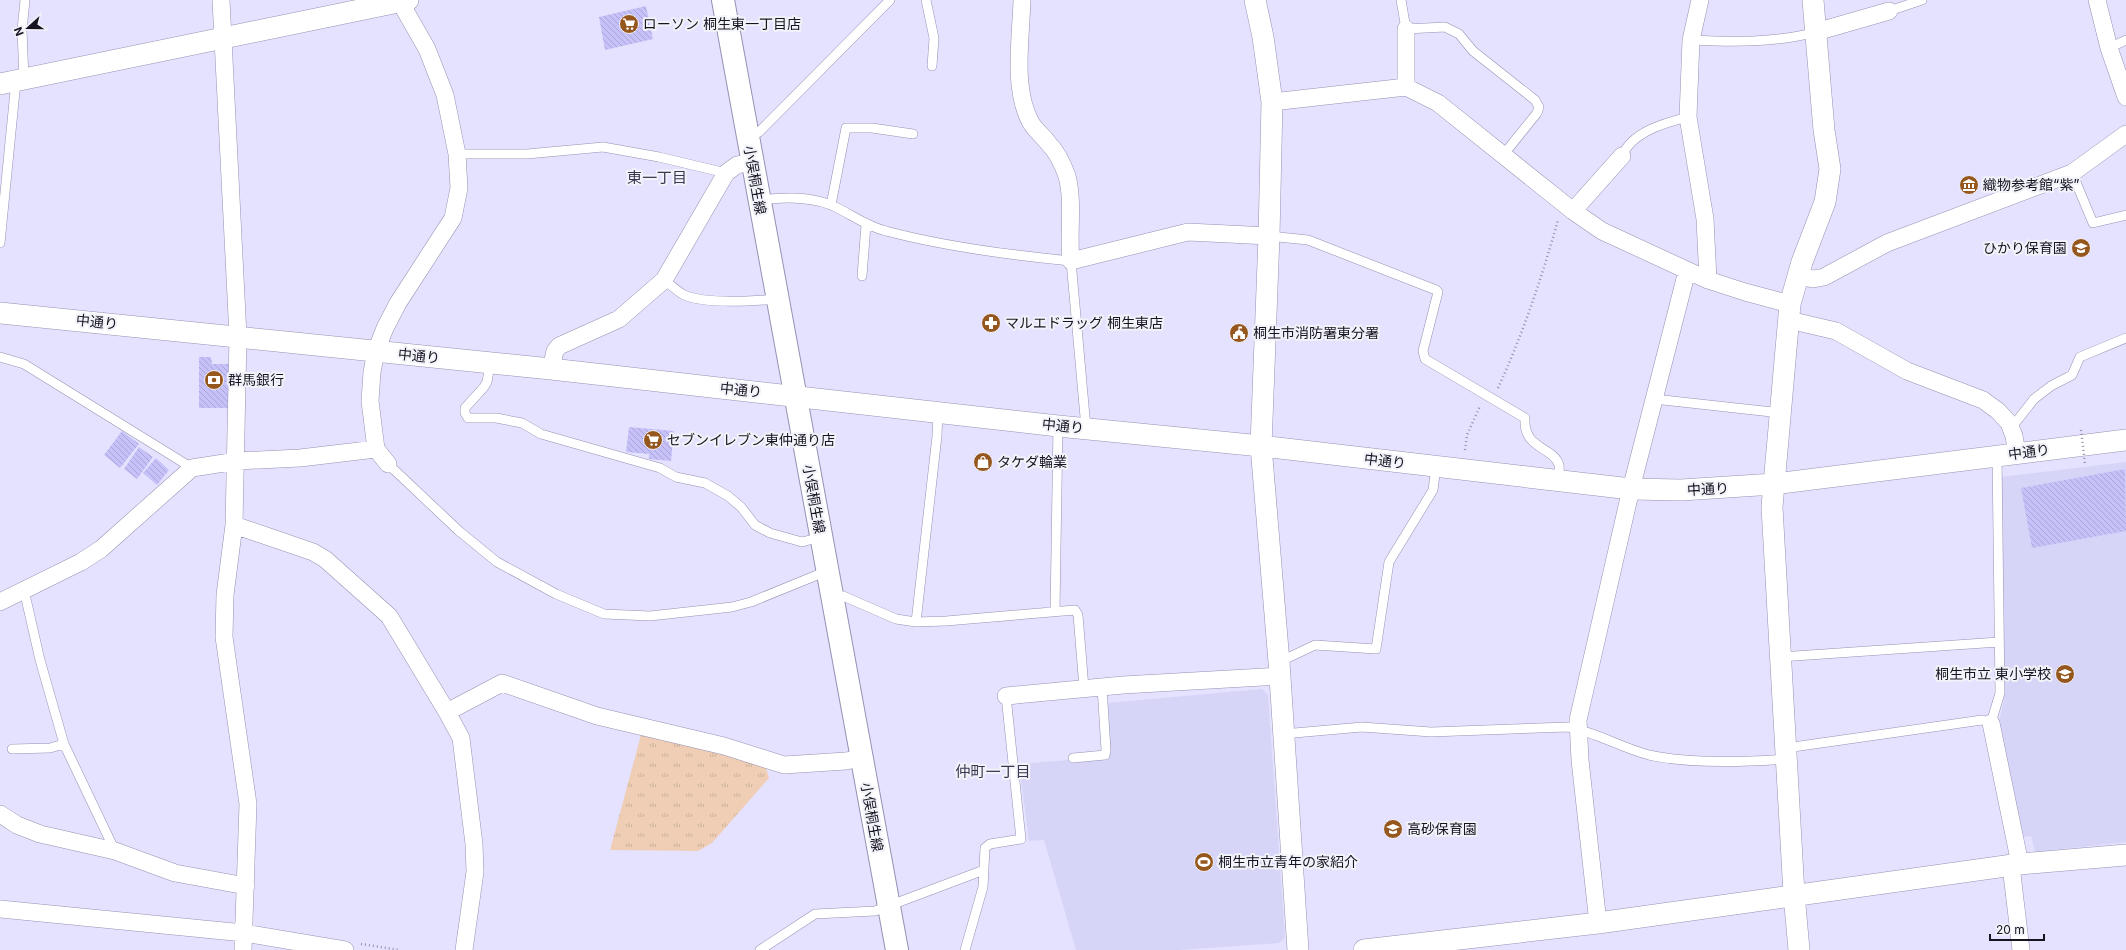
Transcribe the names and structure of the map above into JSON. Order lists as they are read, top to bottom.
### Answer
{
  "streets": {
    "main road": ["小俣桐生線"],
    "street": ["中通り"]
  },
  "crossings": [
    ["小俣桐生線", "中通り"]
  ],
  "districts": ["東一丁目", "仲町一丁目"],
  "places": {
    "supermarket": ["ローソン 桐生東一丁目店", "セブンイレブン東仲通り店"],
    "museum": ["織物参考館“紫”"],
    "school or university": ["ひかり保育園", "桐生市立 東小学校", "高砂保育園"],
    "pharmacy": ["マルエドラッグ 桐生東店"],
    "public building": ["桐生市消防署東分署"],
    "bank": ["群馬銀行"],
    "shop": ["タケダ輪業"],
    "sports": ["桐生市立青年の家紹介"]
  },
  "scale_bar": "20 m",
  "north": "left"
}
